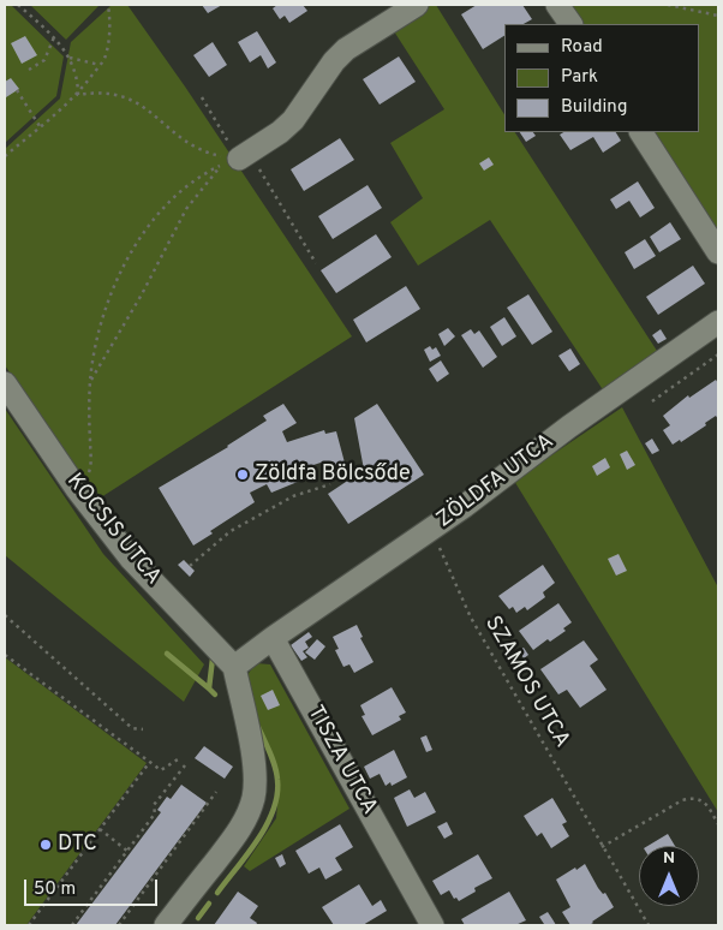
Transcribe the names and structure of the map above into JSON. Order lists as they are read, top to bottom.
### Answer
{
  "streets": {
    "street": ["ZÖLDFA UTCA", "KOCSIS UTCA", "TISZA UTCA"],
    "path": ["SZAMOS UTCA"]
  },
  "crossings": [
    ["ZÖLDFA UTCA", "SZAMOS UTCA"],
    ["ZÖLDFA UTCA", "TISZA UTCA"]
  ],
  "places": ["Zöldfa Bölcsőde", "DTC"],
  "legend": ["Road", "Park", "Building"],
  "scale_bar": "50 m",
  "north": "top"
}
